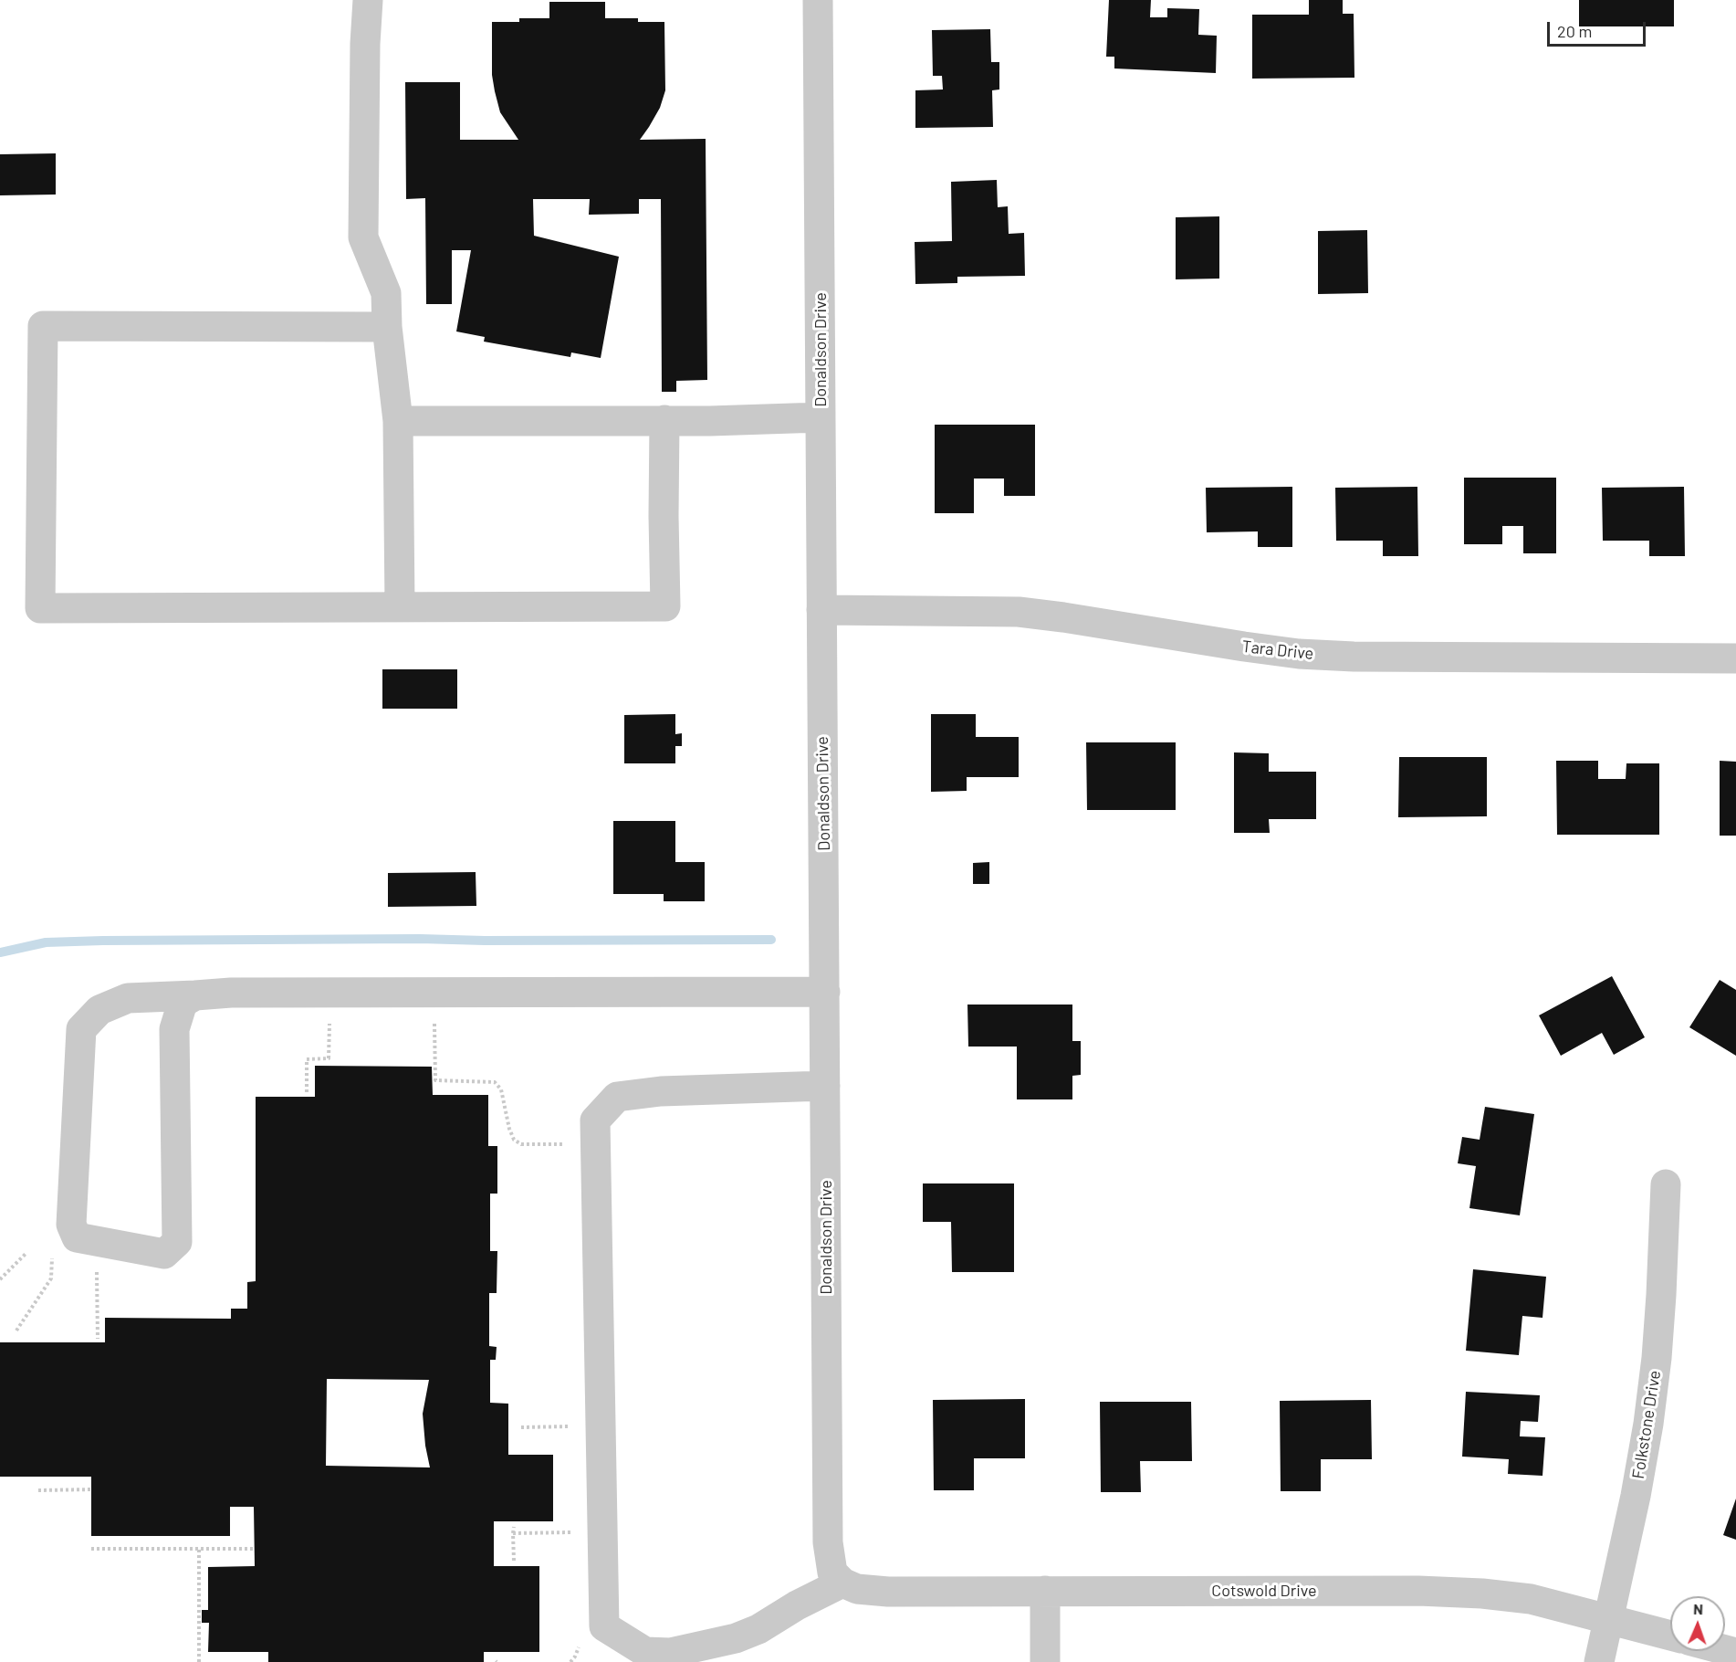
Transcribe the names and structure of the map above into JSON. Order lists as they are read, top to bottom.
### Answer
{
  "streets": {
    "street": [
      "Donaldson Drive",
      "Tara Drive",
      "Folkstone Drive",
      "Cotswold Drive"
    ]
  },
  "crossings": [
    ["Donaldson Drive", "Tara Drive"],
    ["Donaldson Drive", "Cotswold Drive"],
    ["Folkstone Drive", "Cotswold Drive"]
  ],
  "scale_bar": "20 m",
  "north": "top"
}
